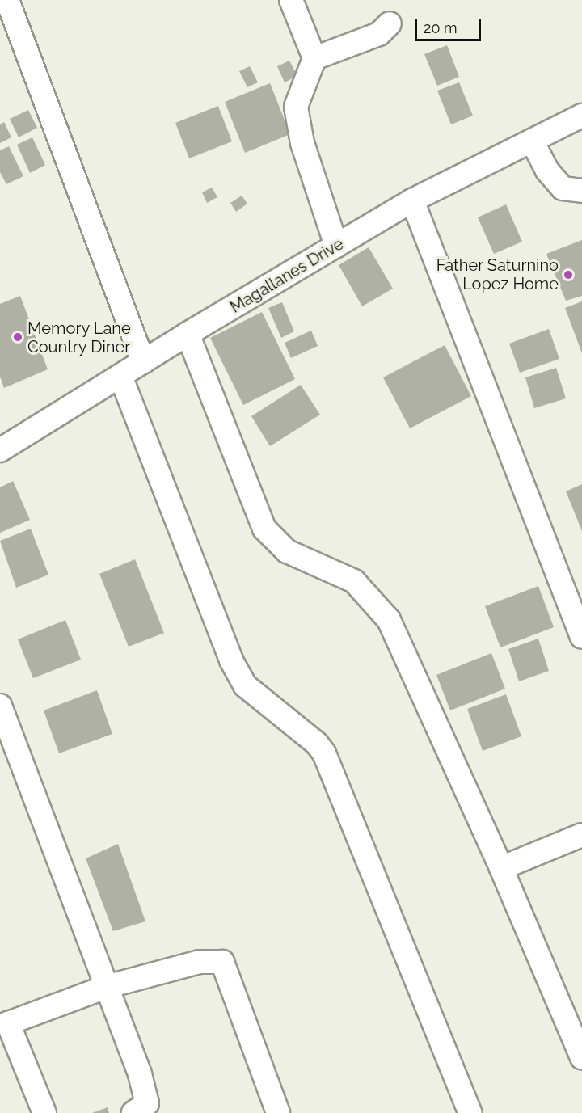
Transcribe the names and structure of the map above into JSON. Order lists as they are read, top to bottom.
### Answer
{
  "streets": {
    "street": ["Magallanes Drive"]
  },
  "places": ["Father Saturnino Lopez Home", "Memory Lane Country Diner"],
  "scale_bar": "20 m"
}
